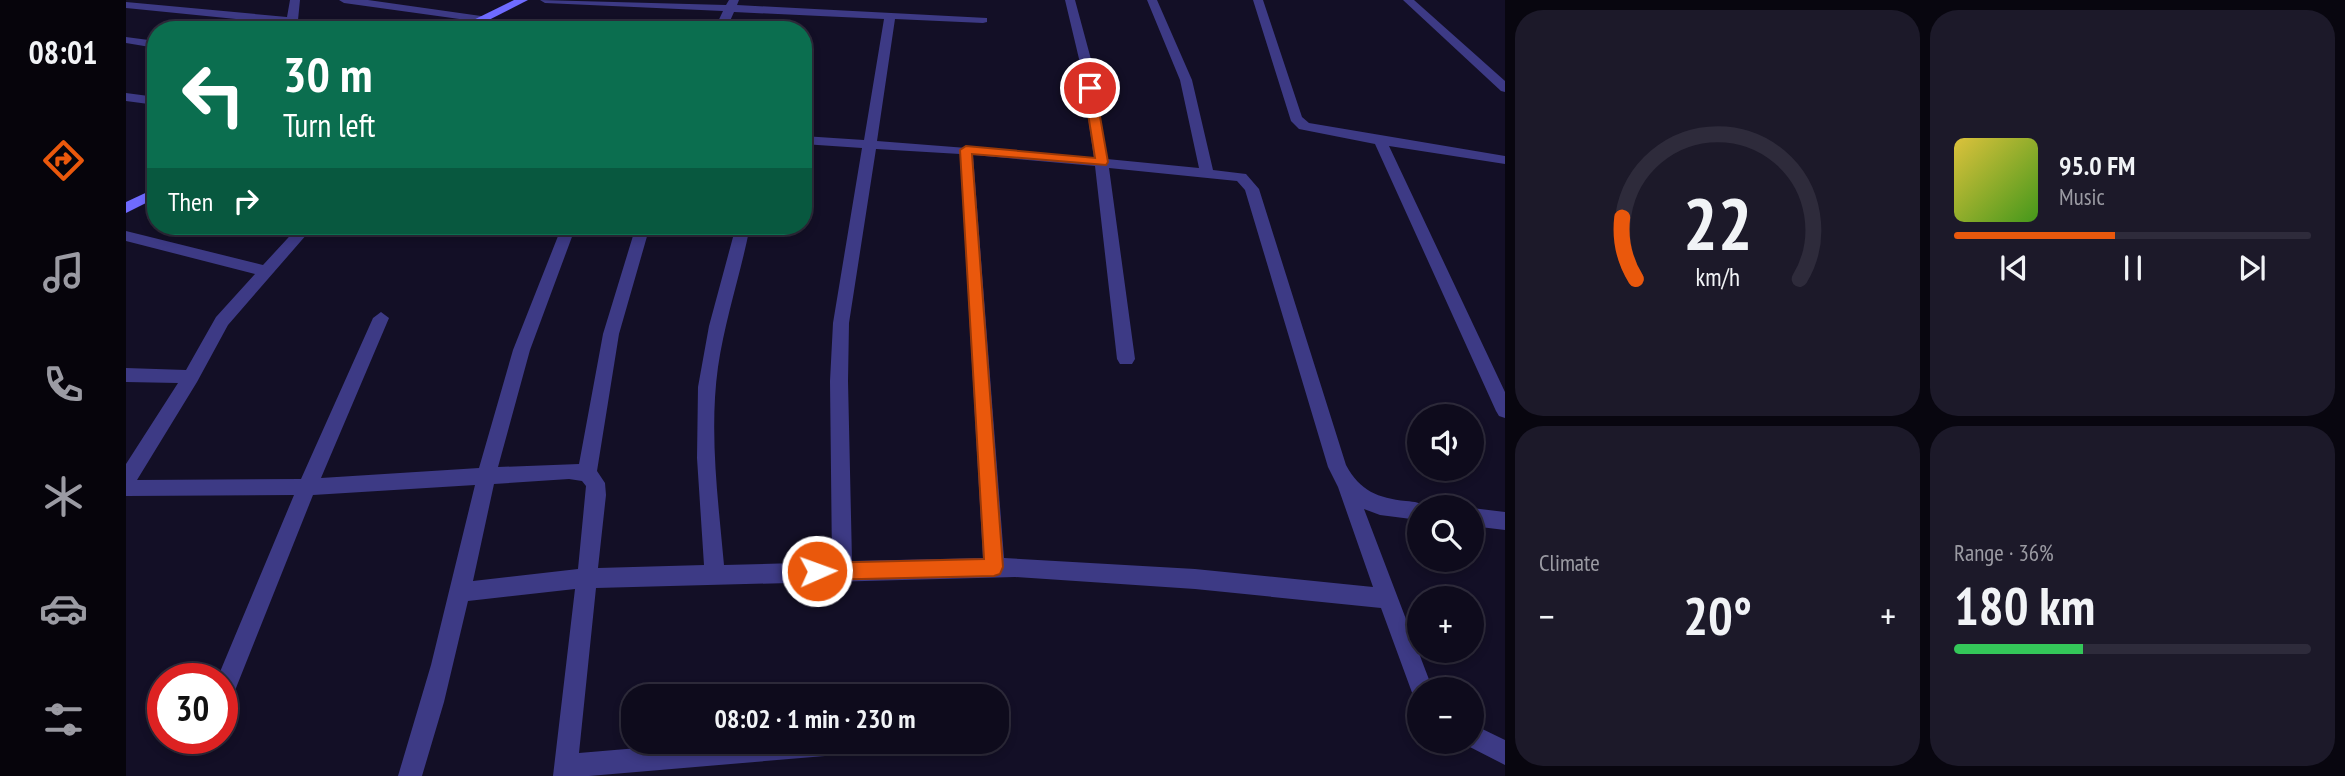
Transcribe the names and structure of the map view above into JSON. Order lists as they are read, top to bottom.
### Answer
{
  "page": {
    "tabs": "08:01",
    "turn": ["30 m", "Turn left"],
    "song": ["95.0 FM", "Music"],
    "then": "Then",
    "map_buttons": ["+", "−"],
    "tile": [
      "Climate",
      ["Range · 36%", "180 km"]
    ],
    "heat": ["−", "20°", "+"],
    "limit": "30",
    "trip": "08:02 · 1 min · 230 m",
    "gauge": ["22", "km/h"]
  }
}
